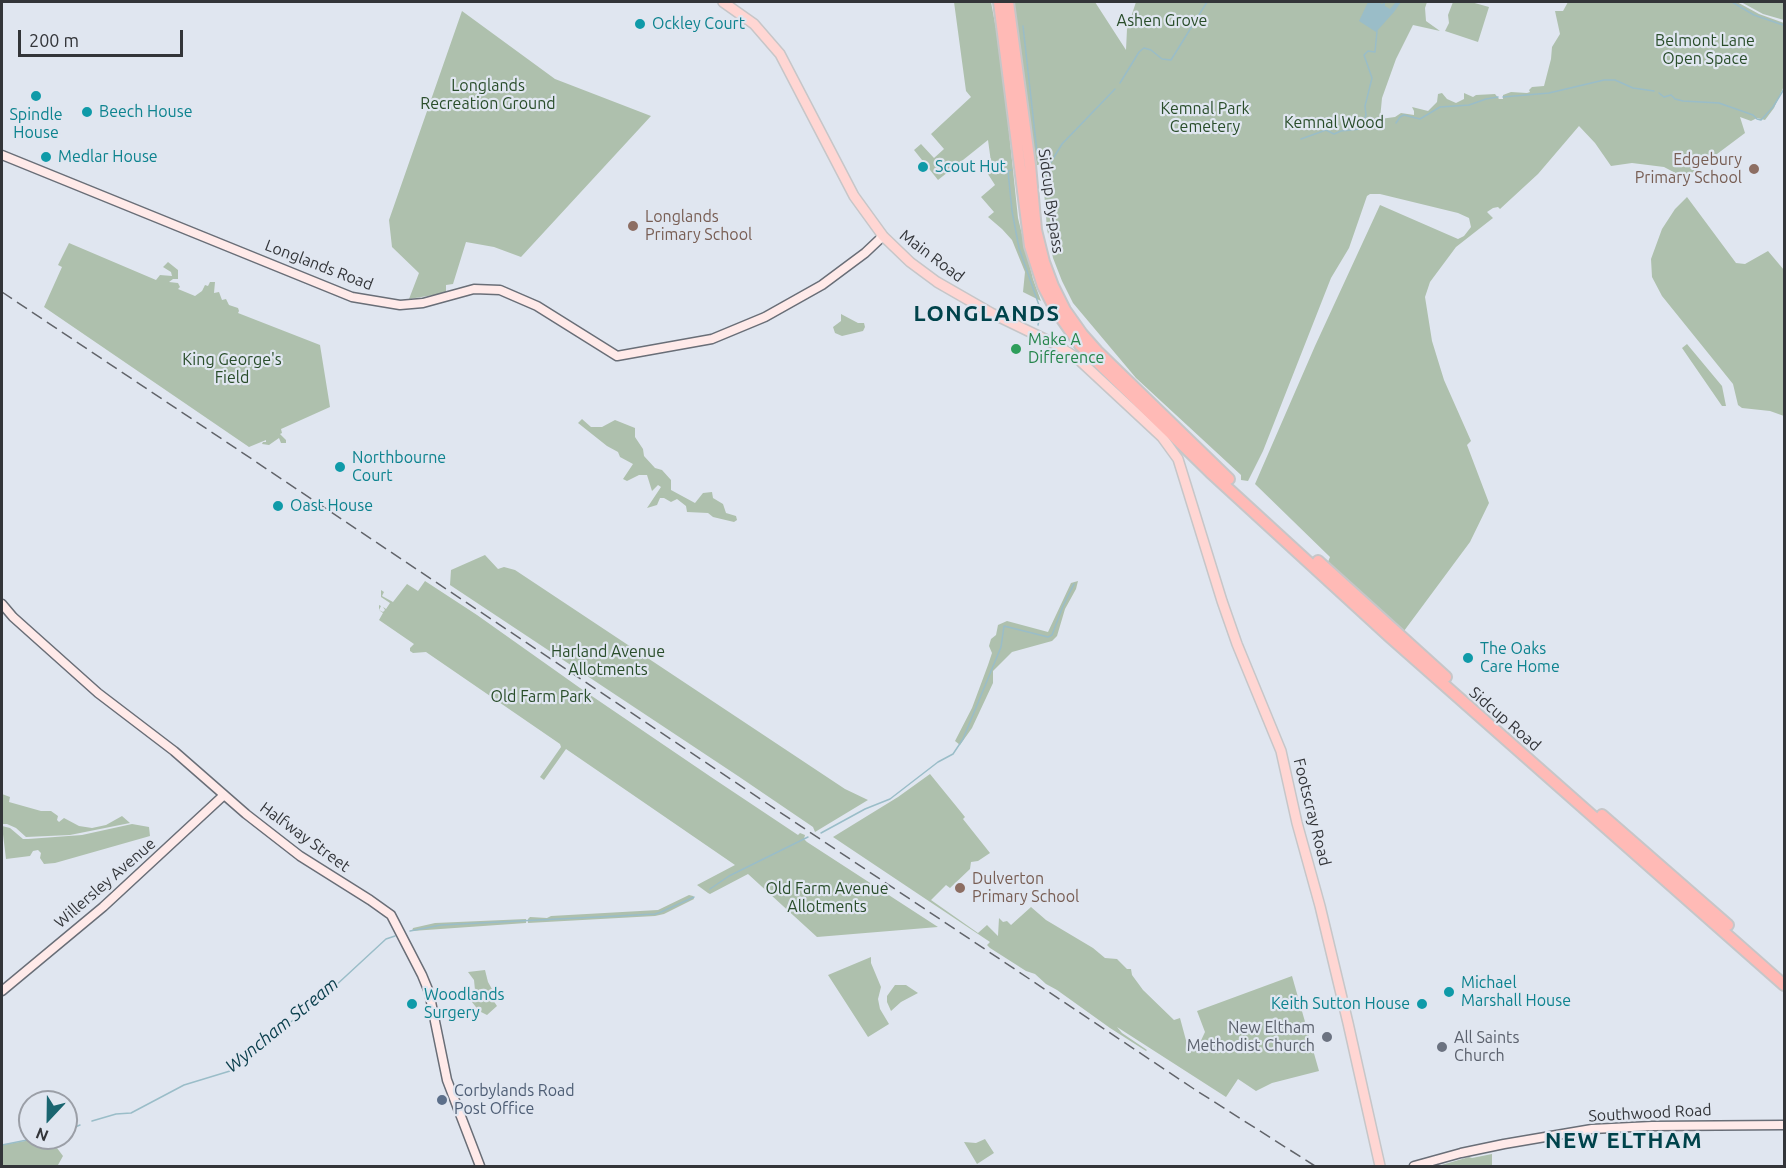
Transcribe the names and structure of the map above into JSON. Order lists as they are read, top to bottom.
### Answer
{
  "streets": {
    "highway": ["Sidcup By-pass", "Sidcup Road"],
    "main road": ["Main Road", "Footscray Road"],
    "street": [
      "Longlands Road",
      "Halfway Street",
      "Willersley Avenue",
      "Southwood Road"
    ]
  },
  "crossings": [
    ["Sidcup By-pass", "Sidcup Road"],
    ["Main Road", "Longlands Road"],
    ["Main Road", "Footscray Road"],
    ["Halfway Street", "Willersley Avenue"]
  ],
  "districts": ["LONGLANDS", "NEW ELTHAM"],
  "water": ["Wyncham Stream"],
  "parks": [
    "Ashen Grove",
    "Belmont Lane Open Space",
    "Longlands Recreation Ground",
    "Kemnal Park Cemetery",
    "Kemnal Wood",
    "King George's Field",
    "Harland Avenue Allotments",
    "Old Farm Park",
    "Old Farm Avenue Allotments"
  ],
  "places": [
    "Ockley Court",
    "Spindle House",
    "Beech House",
    "Medlar House",
    "Scout Hut",
    "Edgebury Primary School",
    "Longlands Primary School",
    "Make A Difference",
    "Northbourne Court",
    "Oast House",
    "The Oaks Care Home",
    "Dulverton Primary School",
    "Michael Marshall House",
    "Woodlands Surgery",
    "Keith Sutton House",
    "New Eltham Methodist Church",
    "All Saints Church",
    "Corbylands Road Post Office"
  ],
  "scale_bar": "200 m",
  "north": "bottom"
}
